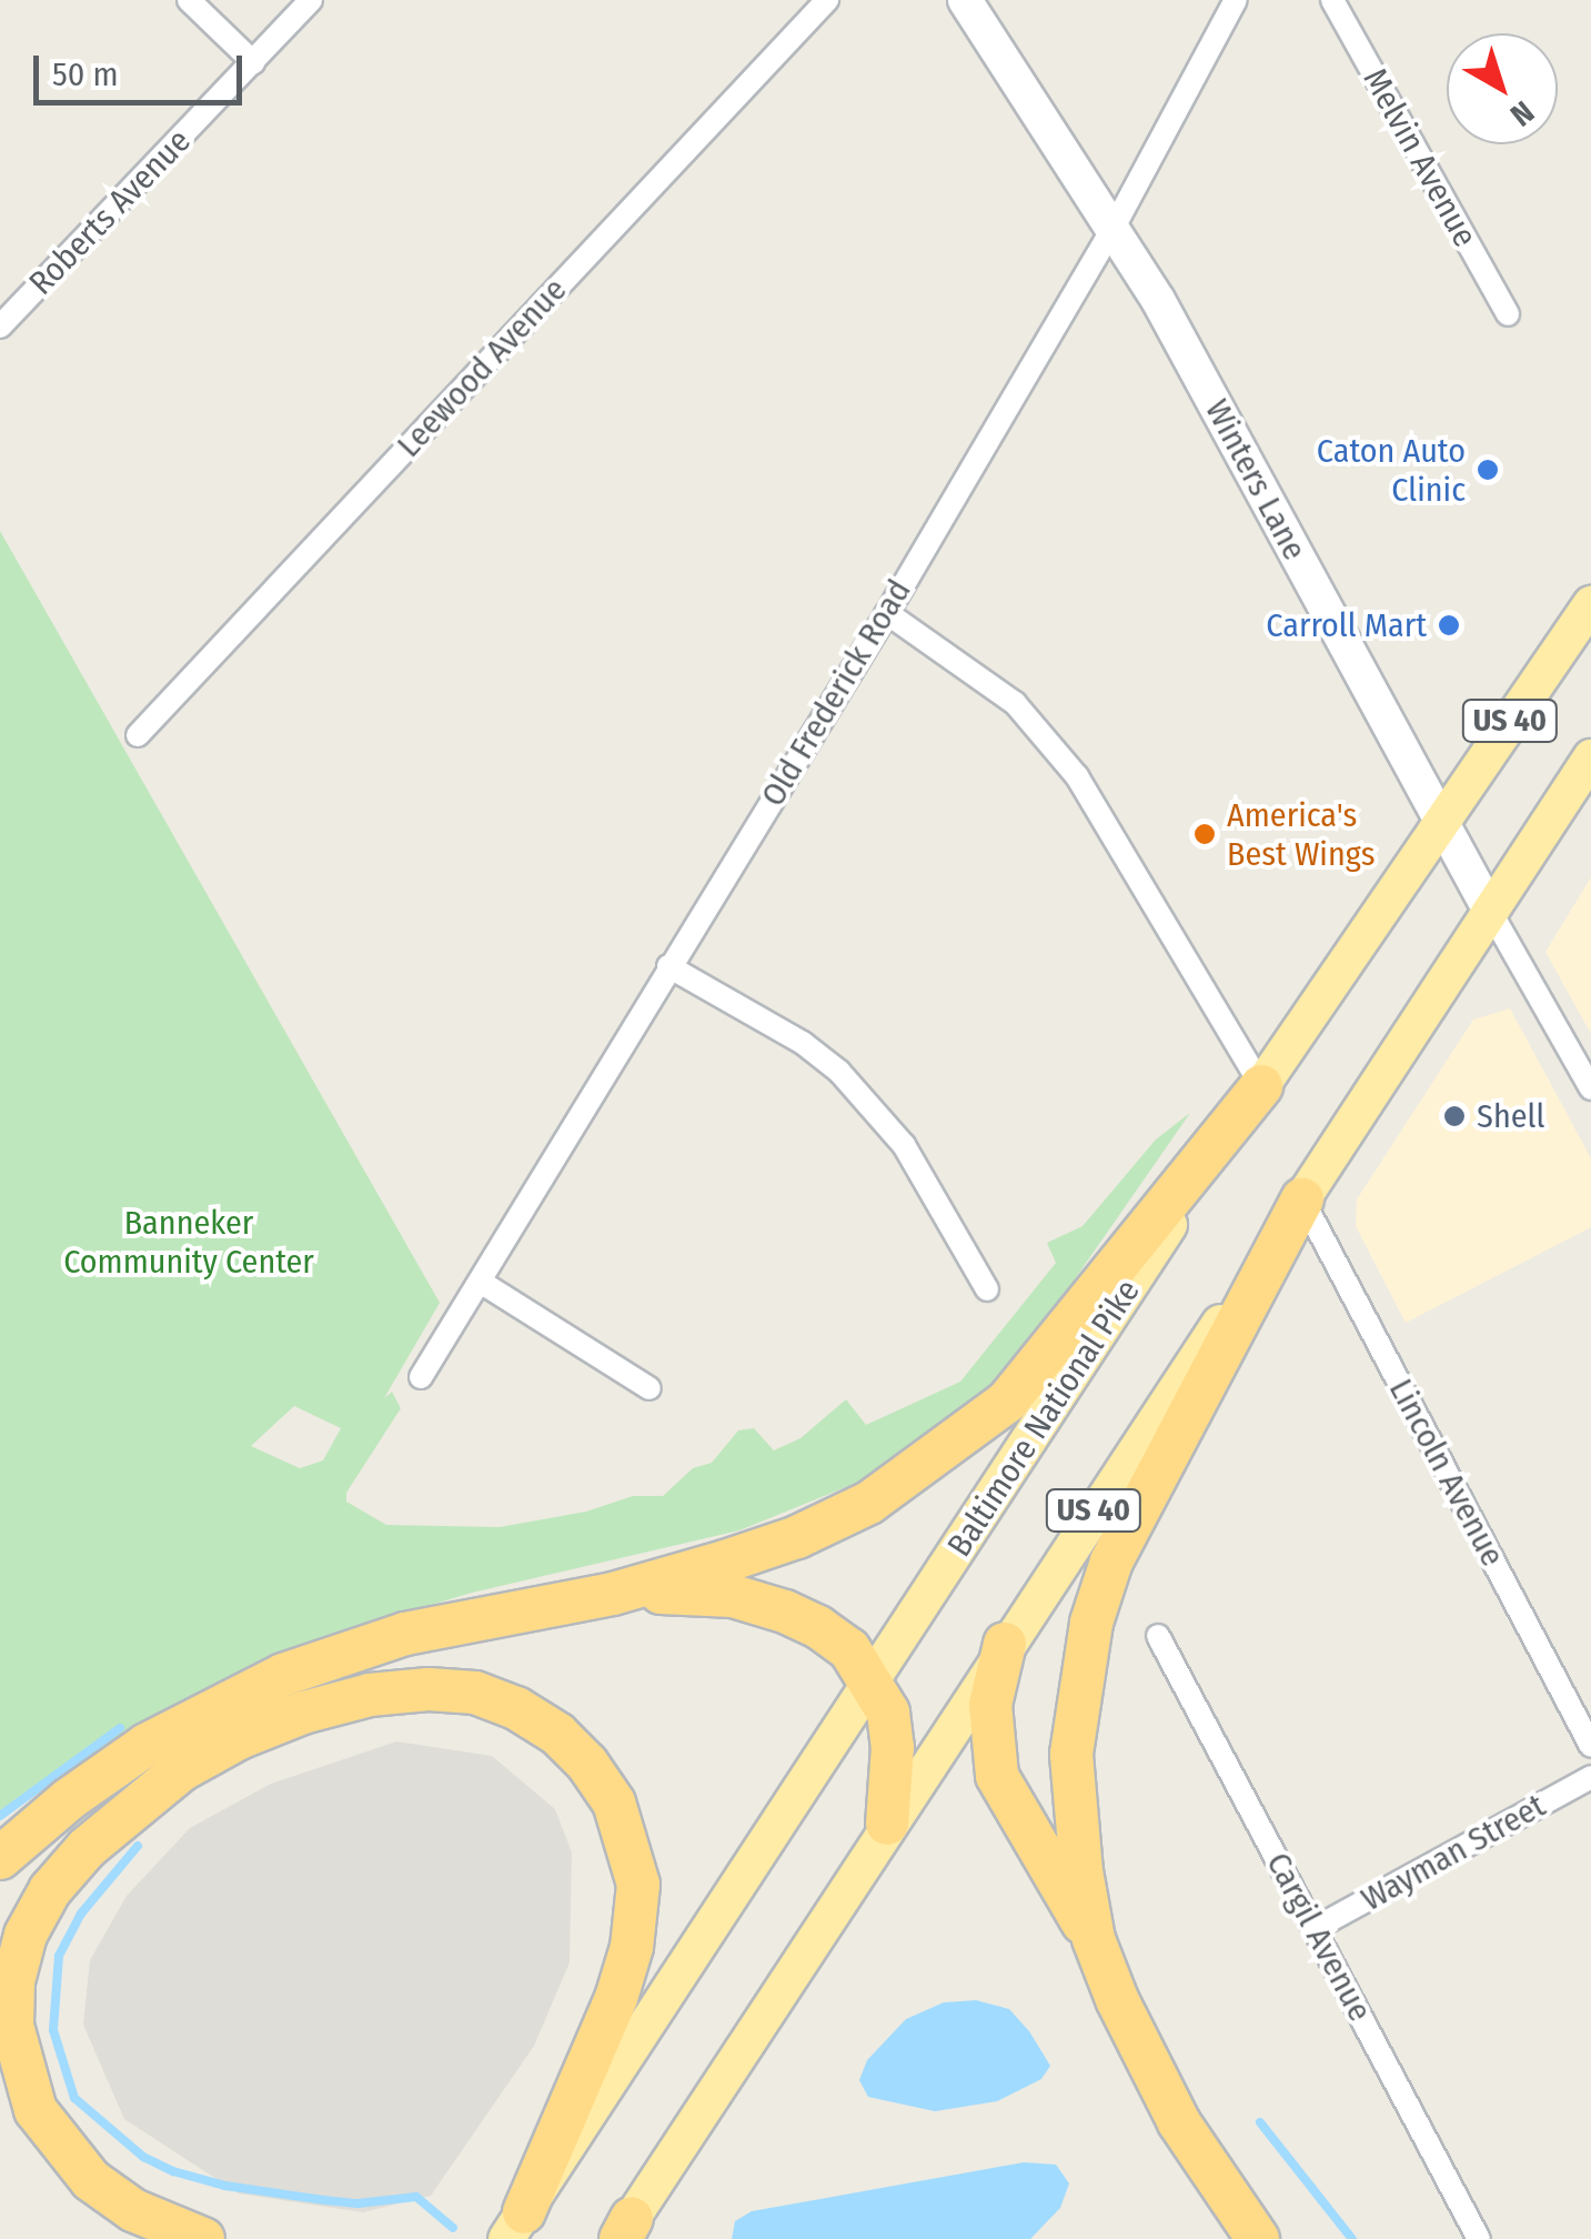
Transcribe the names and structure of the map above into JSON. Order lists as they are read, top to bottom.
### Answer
{
  "streets": {
    "main road": ["US 40", "Baltimore National Pike"],
    "street": [
      "Melvin Avenue",
      "Roberts Avenue",
      "Leewood Avenue",
      "Winters Lane",
      "Old Frederick Road",
      "Lincoln Avenue",
      "Wayman Street",
      "Cargil Avenue"
    ]
  },
  "crossings": [
    ["Winters Lane", "Old Frederick Road"],
    ["Winters Lane", "US 40"],
    ["Winters Lane", "Baltimore National Pike"],
    ["US 40", "Lincoln Avenue"],
    ["Wayman Street", "Cargil Avenue"]
  ],
  "parks": ["Banneker Community Center"],
  "places": [
    "Caton Auto Clinic",
    "Carroll Mart",
    "America's Best Wings",
    "Shell"
  ],
  "scale_bar": "50 m",
  "north": "bottom right"
}
